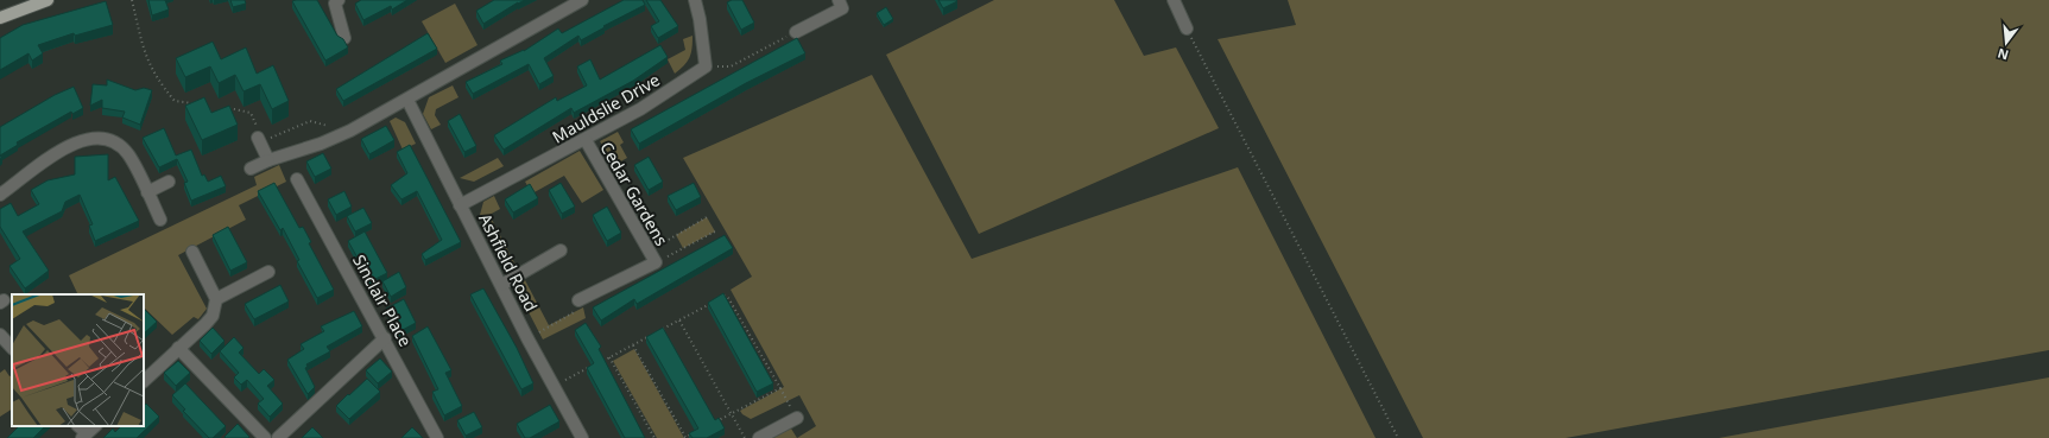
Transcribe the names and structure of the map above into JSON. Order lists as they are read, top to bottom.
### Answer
{
  "streets": {
    "street": [
      "Mauldslie Drive",
      "Cedar Gardens",
      "Ashfield Road",
      "Sinclair Place"
    ]
  },
  "crossings": [
    ["Mauldslie Drive", "Cedar Gardens"],
    ["Mauldslie Drive", "Ashfield Road"]
  ],
  "north": "bottom"
}
